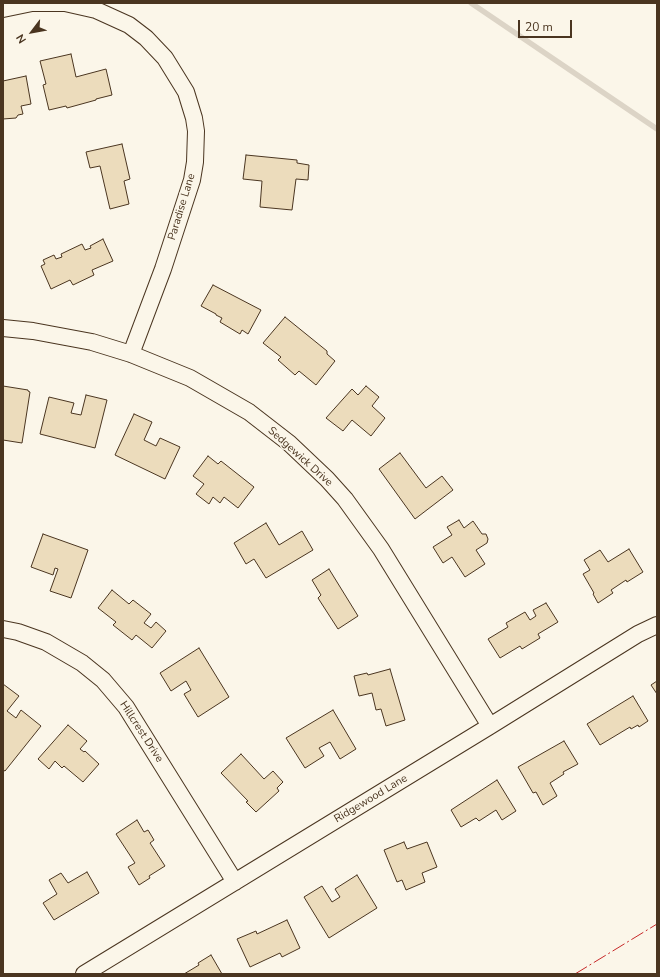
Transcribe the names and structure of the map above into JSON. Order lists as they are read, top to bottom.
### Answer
{
  "streets": {
    "street": [
      "Paradise Lane",
      "Sedgewick Drive",
      "Hillcrest Drive",
      "Ridgewood Lane"
    ]
  },
  "crossings": [
    ["Paradise Lane", "Sedgewick Drive"],
    ["Sedgewick Drive", "Ridgewood Lane"],
    ["Hillcrest Drive", "Ridgewood Lane"]
  ],
  "scale_bar": "20 m",
  "north": "bottom left"
}
